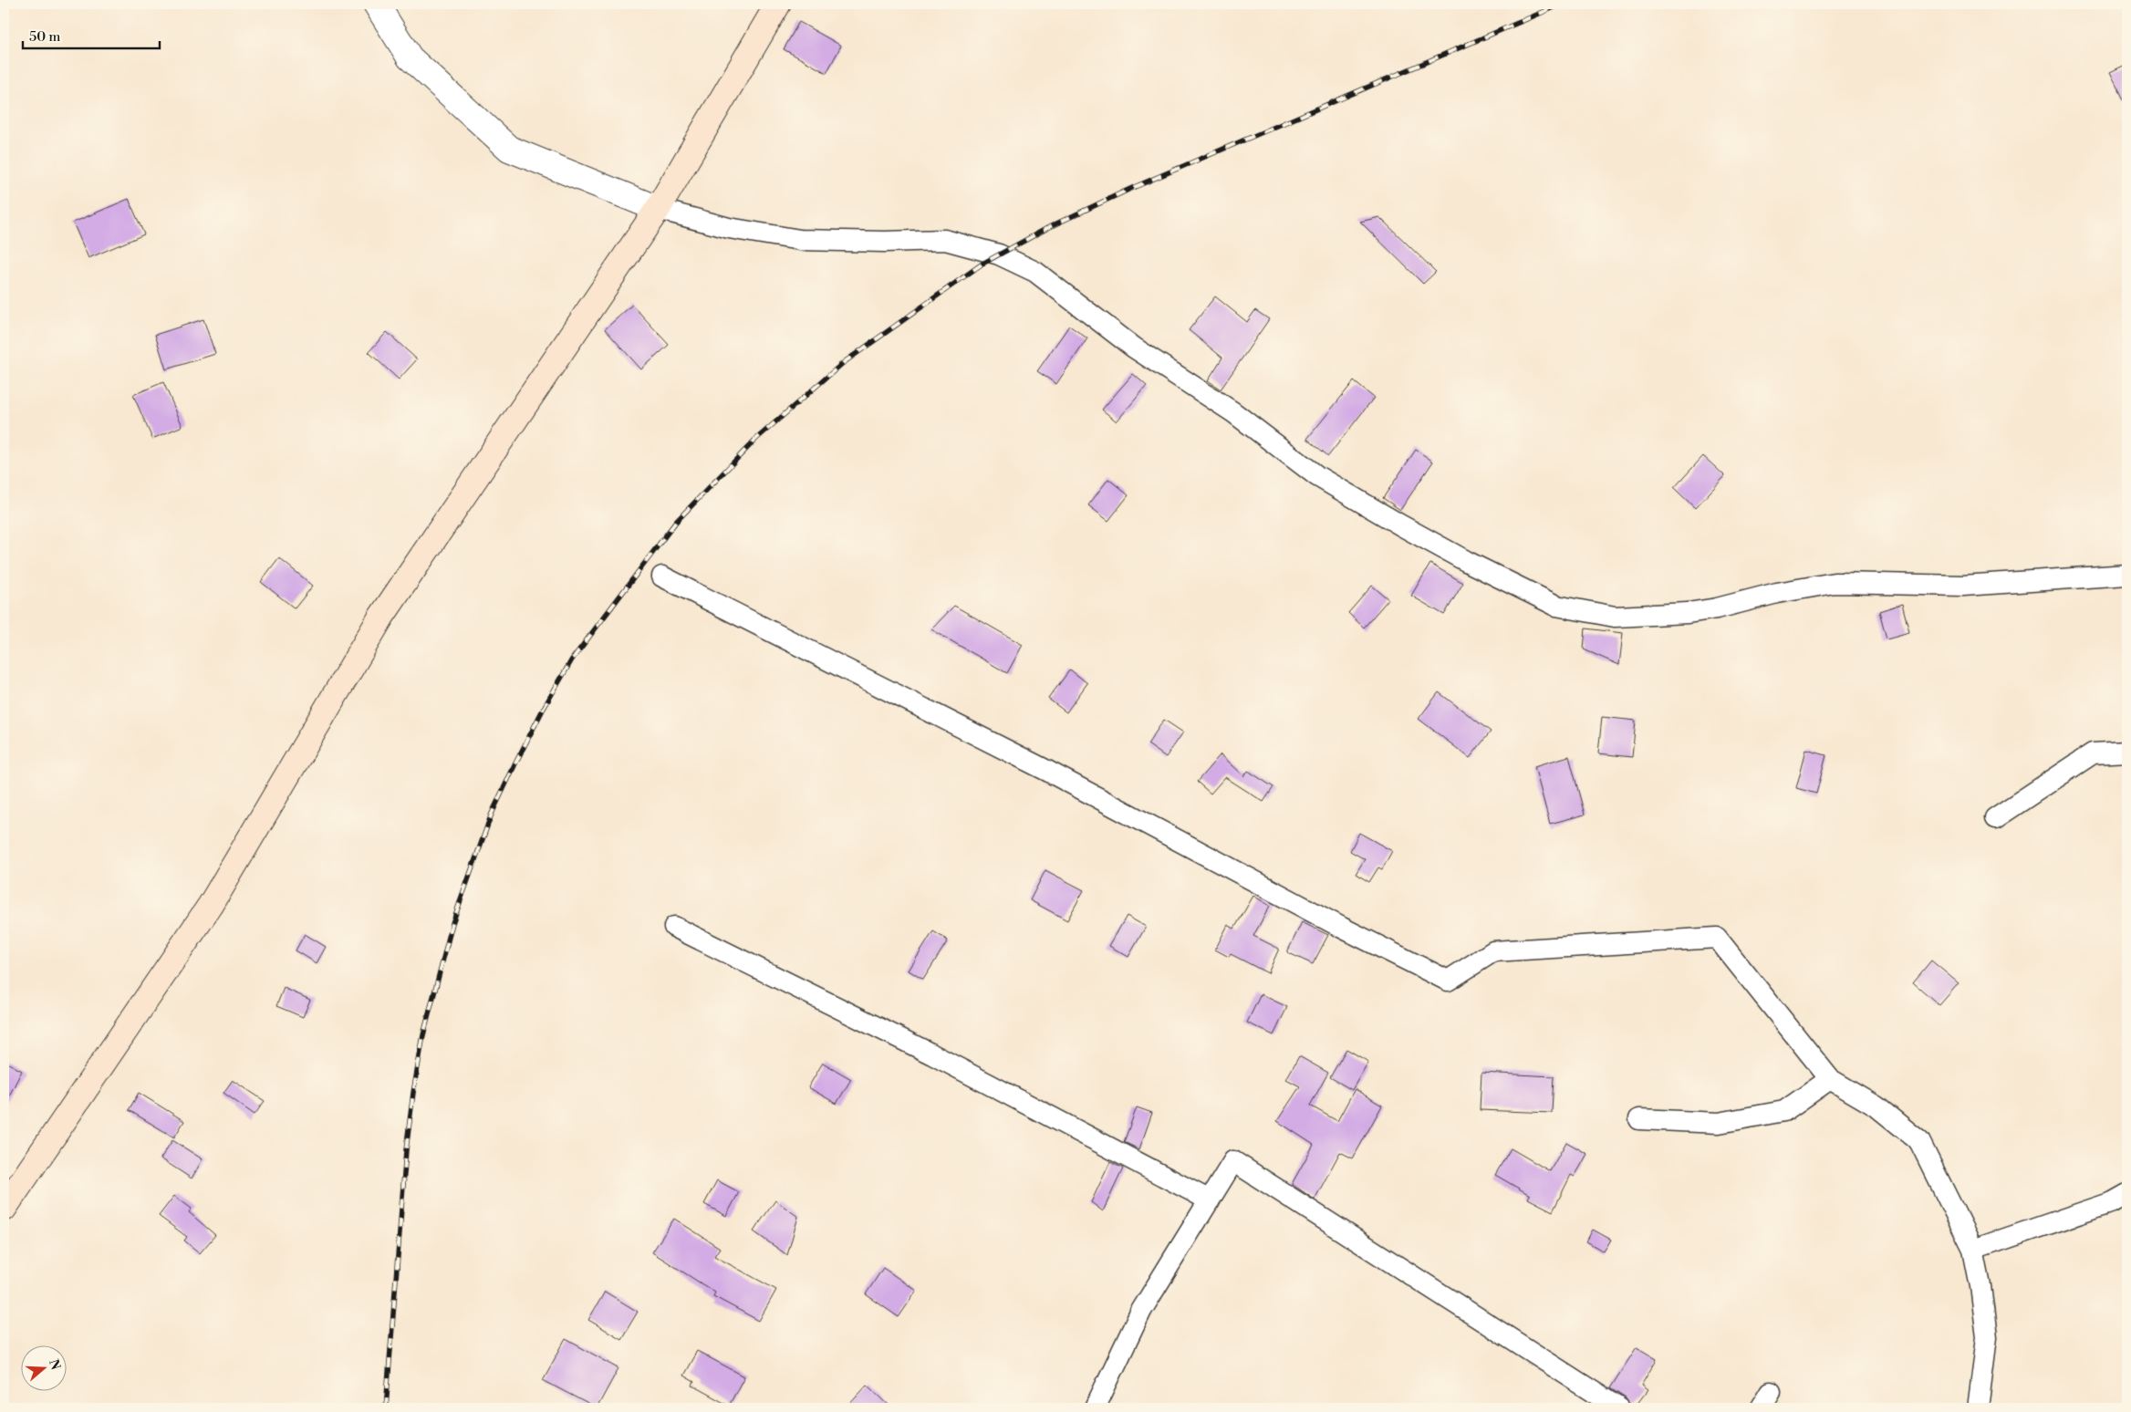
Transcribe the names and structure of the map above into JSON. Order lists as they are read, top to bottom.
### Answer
{
  "scale_bar": "50 m",
  "north": "right"
}
